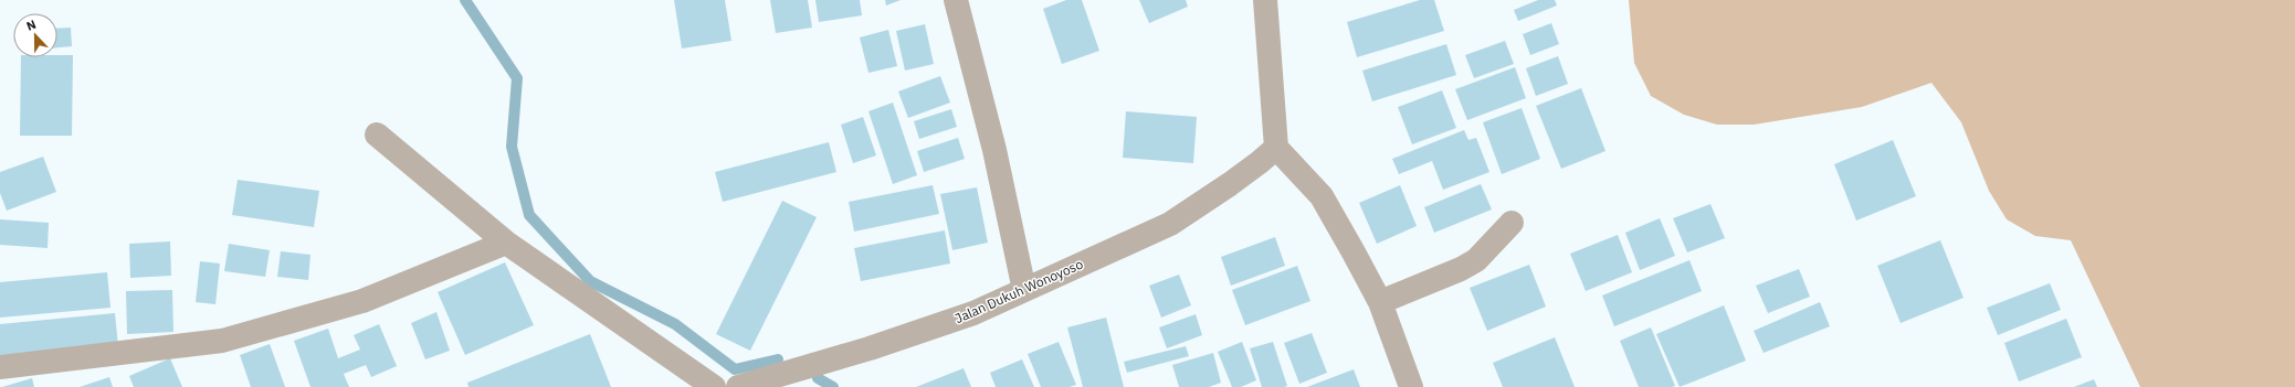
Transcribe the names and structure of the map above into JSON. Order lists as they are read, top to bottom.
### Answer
{
  "streets": {
    "street": ["Jalan Dukuh Wonoyoso"]
  },
  "north": "top"
}
